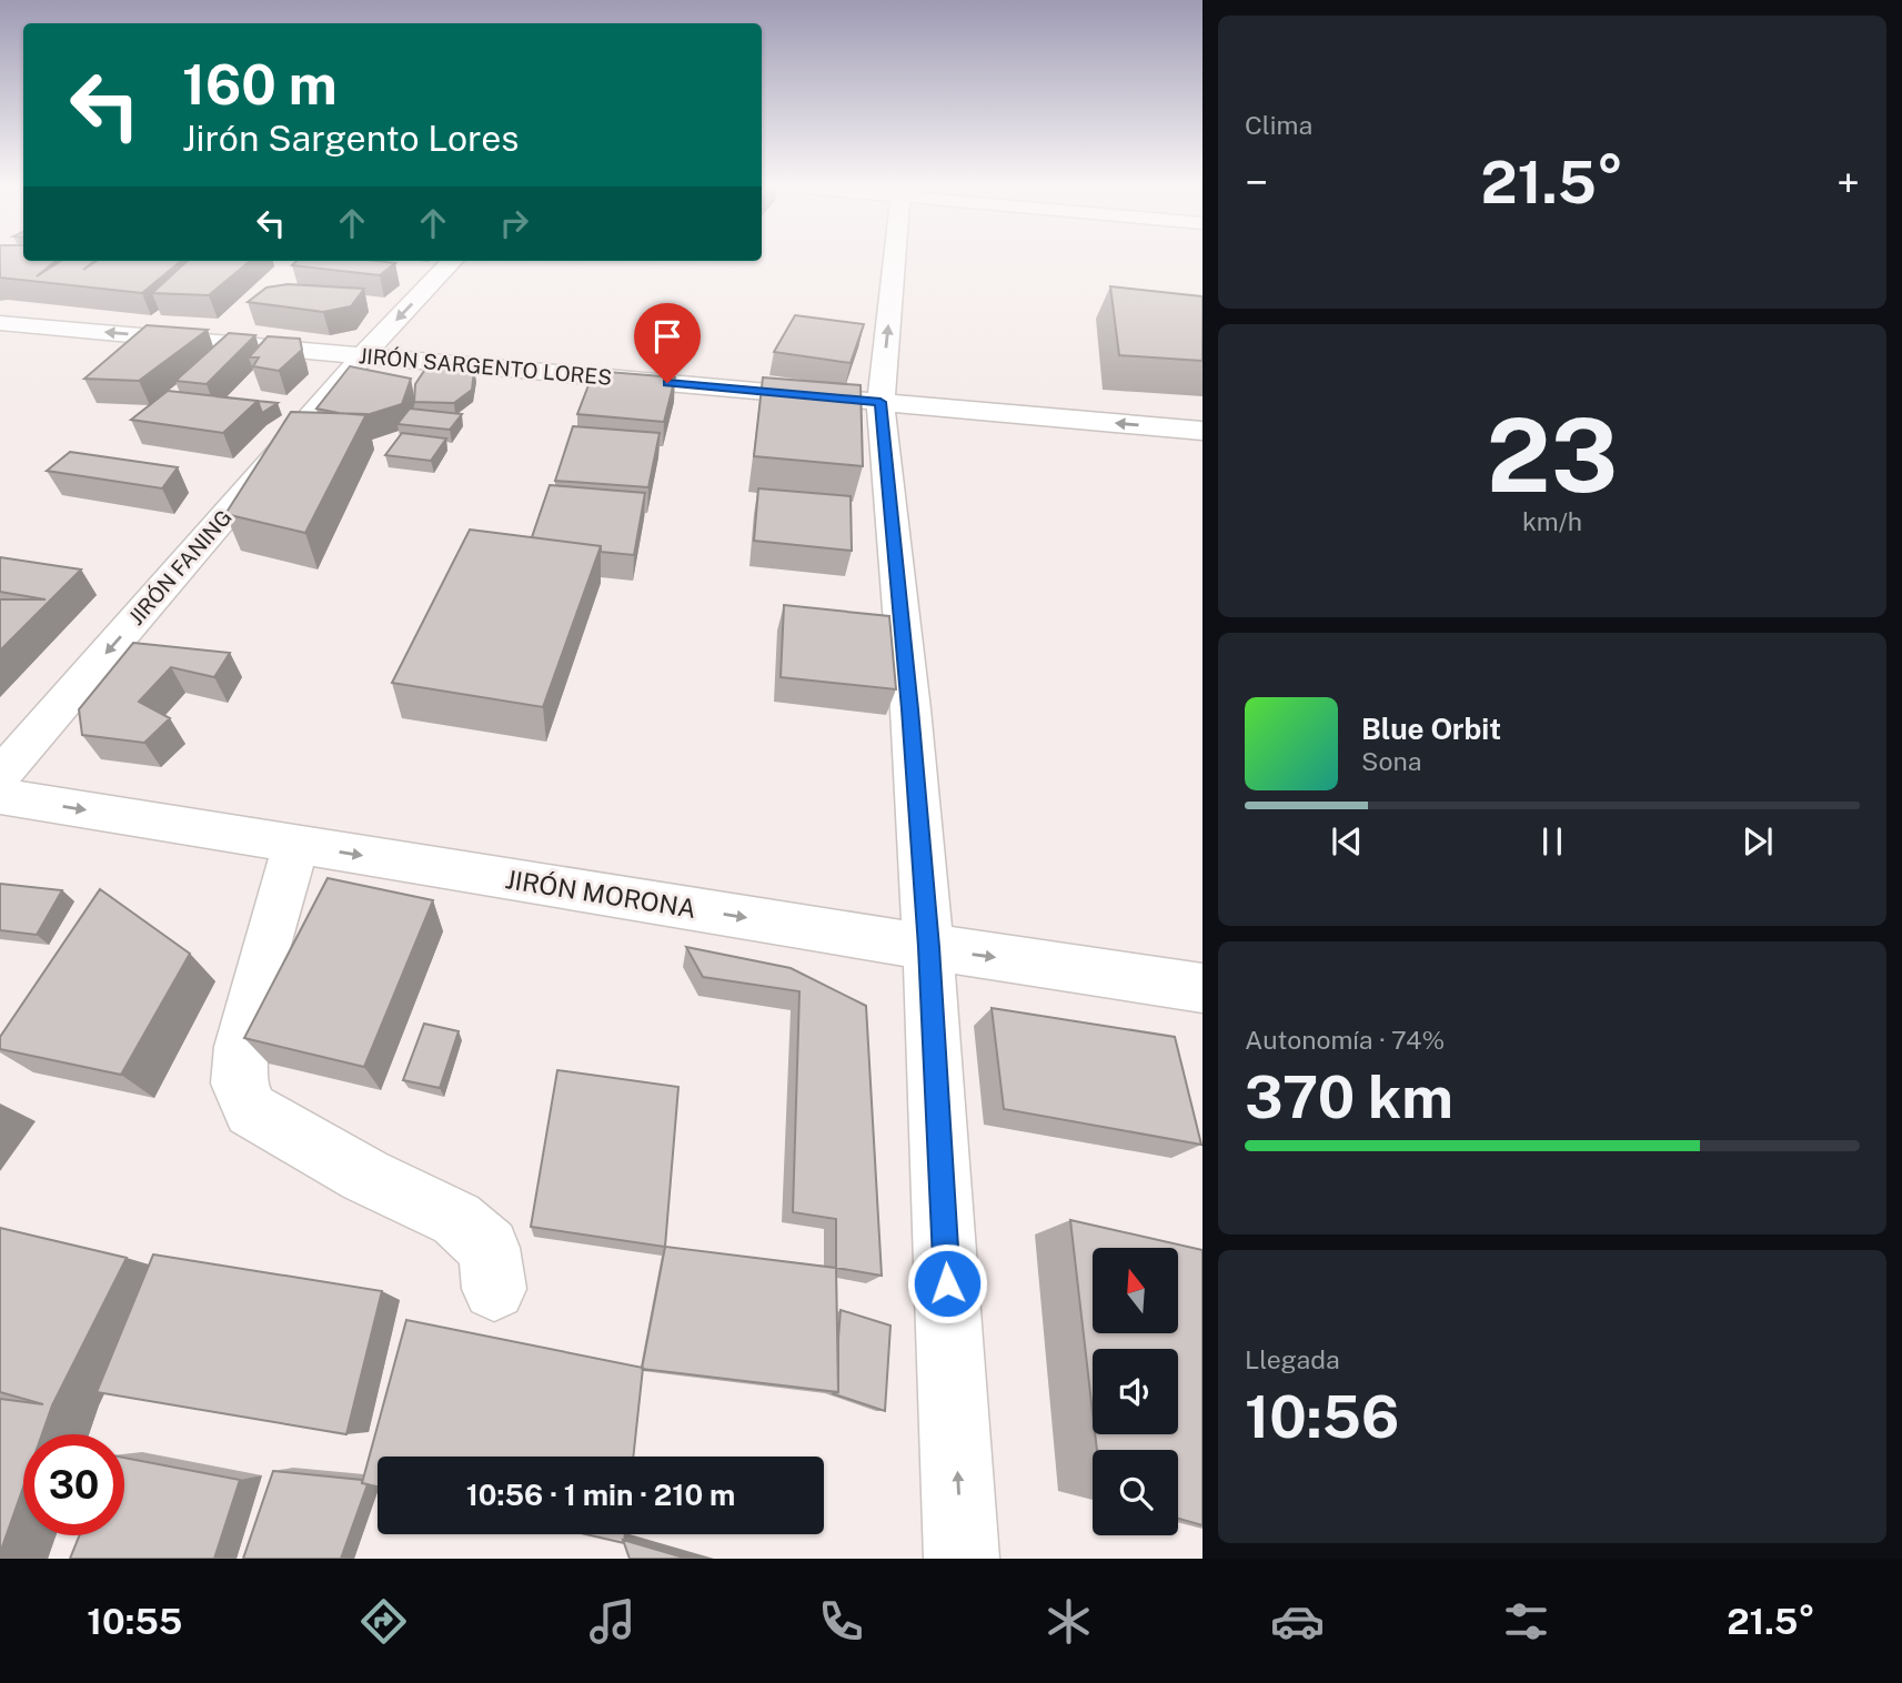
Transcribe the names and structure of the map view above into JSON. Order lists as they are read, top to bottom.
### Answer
{
  "streets": {
    "street": ["JIRÓN SARGENTO LORES", "JIRÓN FANING", "JIRÓN MORONA"]
  },
  "crossings": [
    ["JIRÓN SARGENTO LORES", "JIRÓN FANING"]
  ],
  "one_way": ["JIRÓN SARGENTO LORES", "JIRÓN FANING", "JIRÓN MORONA"],
  "north": "top",
  "page": {
    "tile": [
      "Clima",
      ["23", "km/h"],
      ["Autonomía · 74%", "370 km"],
      ["Llegada", "10:56"]
    ],
    "turn": ["160 m", "Jirón Sargento Lores"],
    "heat": ["−", "21.5°", "+"],
    "song": ["Blue Orbit", "Sona"],
    "limit": "30",
    "trip": "10:56 · 1 min · 210 m",
    "tabs": ["10:55", "21.5°"]
  }
}
